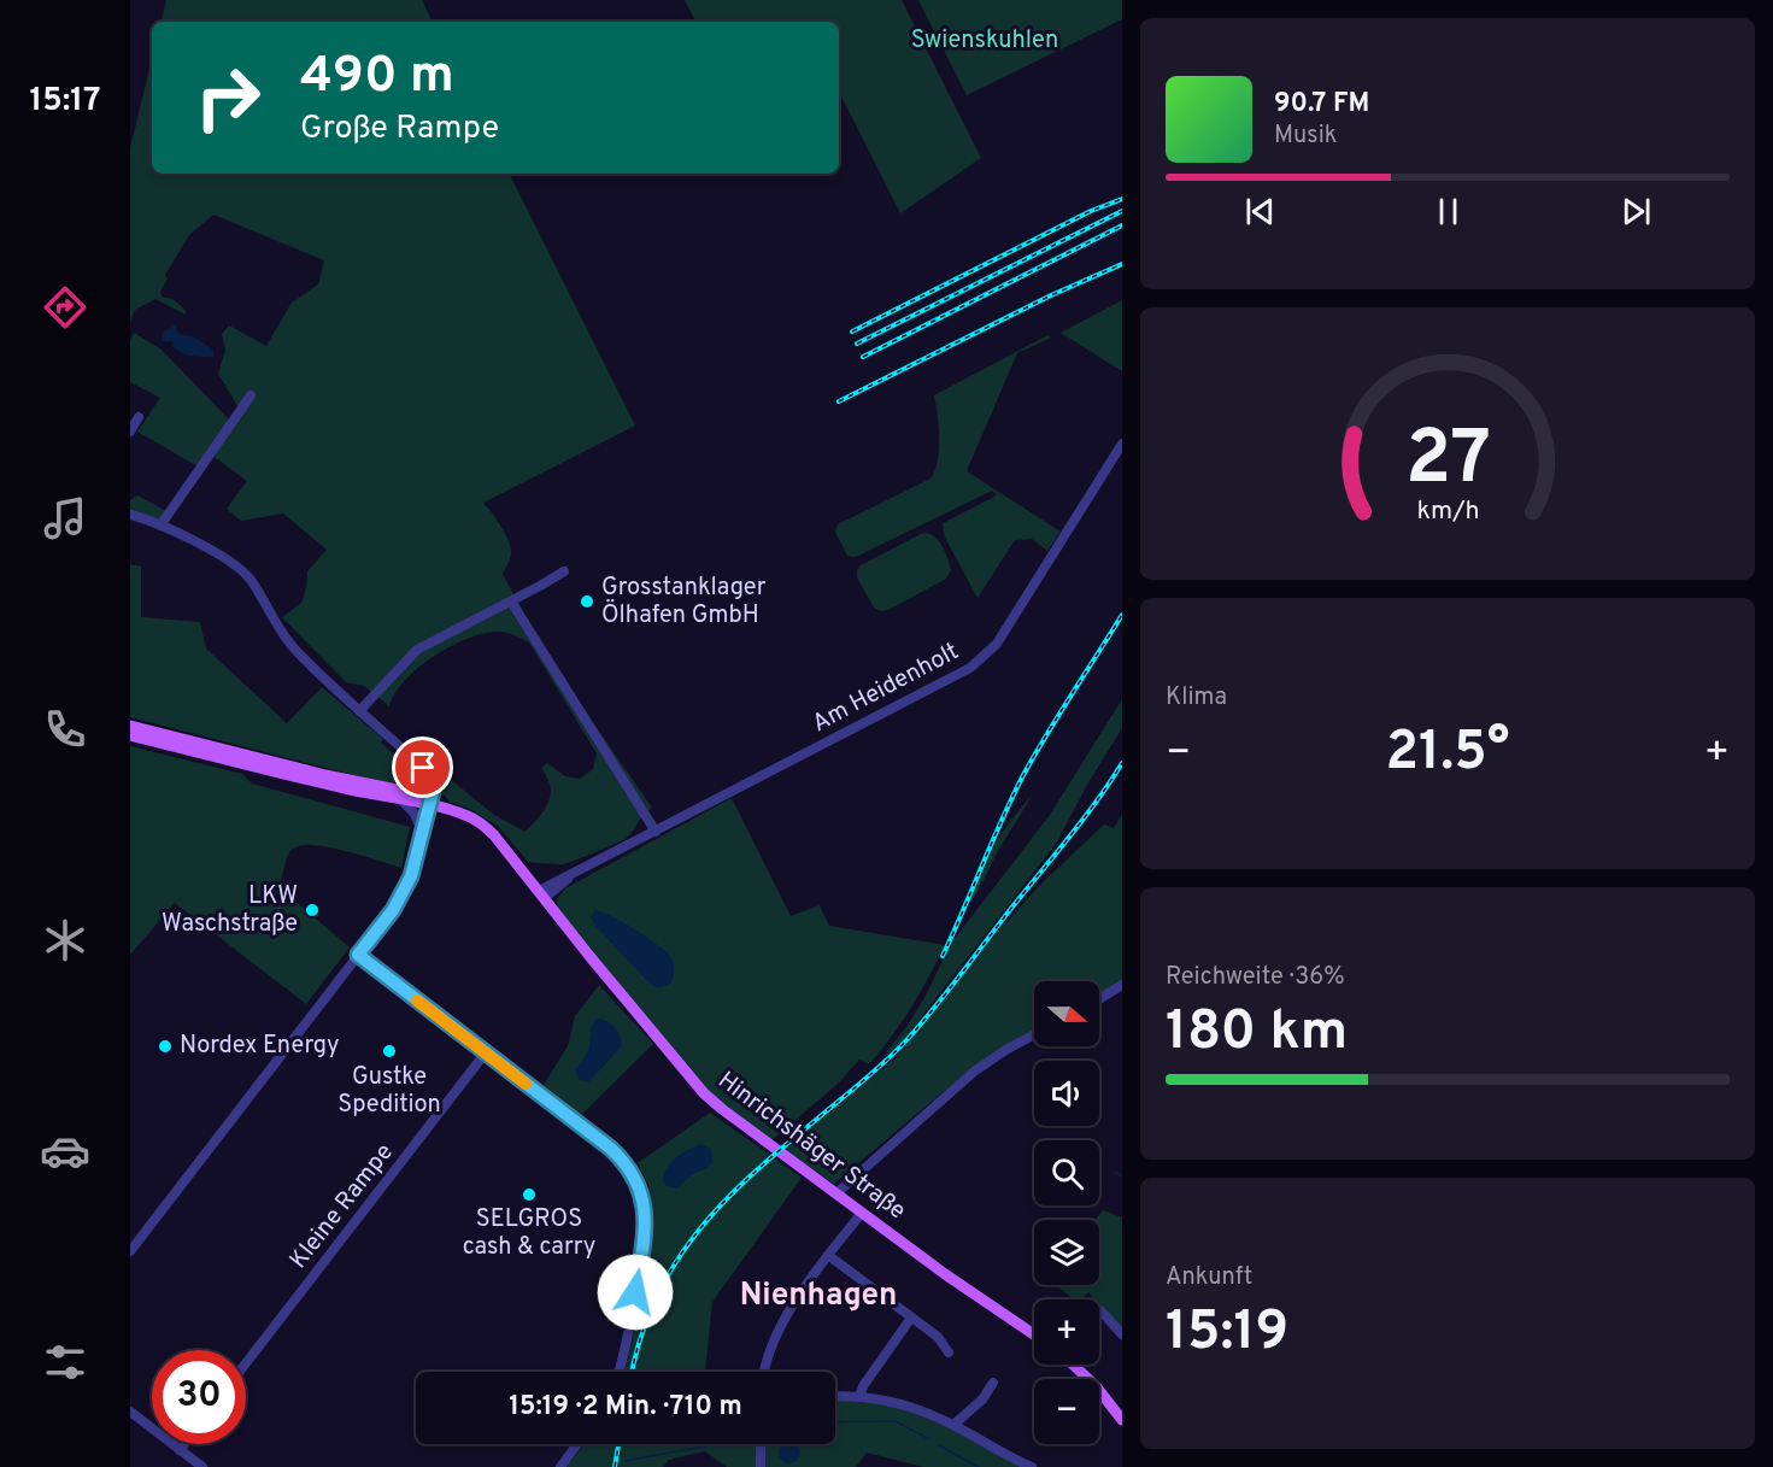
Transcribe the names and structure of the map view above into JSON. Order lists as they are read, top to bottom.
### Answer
{
  "streets": {
    "main road": ["Hinrichshäger Straße"],
    "street": ["Am Heidenholt", "Kleine Rampe"]
  },
  "crossings": [
    ["Am Heidenholt", "Hinrichshäger Straße"]
  ],
  "districts": ["Nienhagen"],
  "parks": ["Swienskuhlen"],
  "places": [
    "Grosstanklager Ölhafen GmbH",
    "LKW Waschstraße",
    "Nordex Energy",
    "Gustke Spedition",
    "SELGROS cash & carry"
  ],
  "north": "right",
  "page": {
    "tabs": "15:17",
    "turn": ["490 m", "Große Rampe"],
    "song": ["90.7 FM", "Musik"],
    "tile": [
      "Klima",
      ["Reichweite · 36%", "180 km"],
      ["Ankunft", "15:19"]
    ],
    "heat": ["−", "21.5°", "+"],
    "map_buttons": ["+", "−"],
    "limit": "30",
    "trip": "15:19 · 2 Min. · 710 m",
    "gauge": ["27", "km/h"]
  }
}
